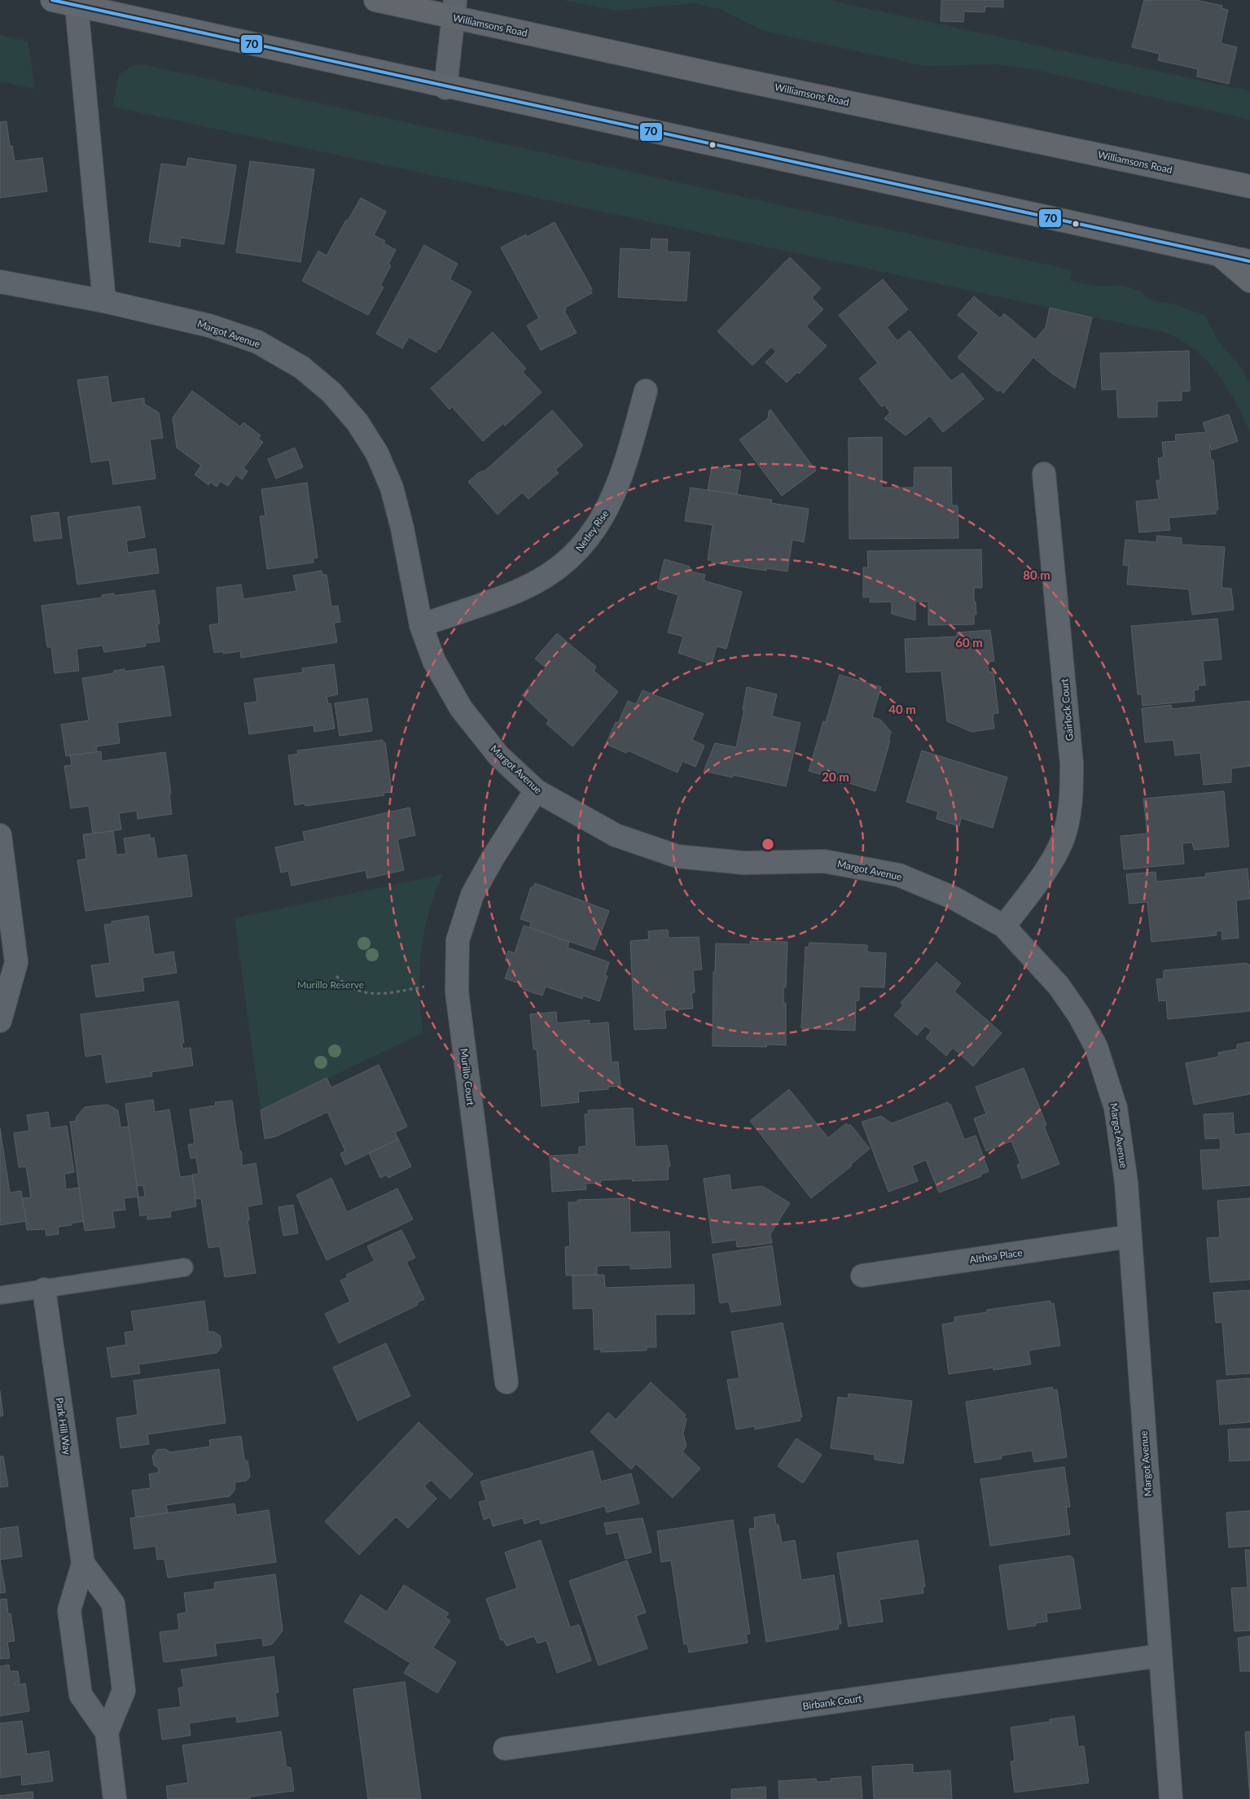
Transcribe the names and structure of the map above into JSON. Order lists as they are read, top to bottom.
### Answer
{
  "streets": {
    "main road": ["Williamsons Road"],
    "street": [
      "Margot Avenue",
      "Netley Rise",
      "Gairlock Court",
      "Murillo Court",
      "Althea Place",
      "Park Hill Way",
      "Birbank Court"
    ]
  },
  "crossings": [
    ["Margot Avenue", "Netley Rise"],
    ["Margot Avenue", "Gairlock Court"],
    ["Margot Avenue", "Murillo Court"],
    ["Margot Avenue", "Althea Place"],
    ["Margot Avenue", "Birbank Court"]
  ],
  "parks": ["Murillo Reserve"],
  "lines": ["transit line 70"],
  "rings": [
    "80 m",
    "60 m",
    "40 m",
    "20 m"
  ]
}
